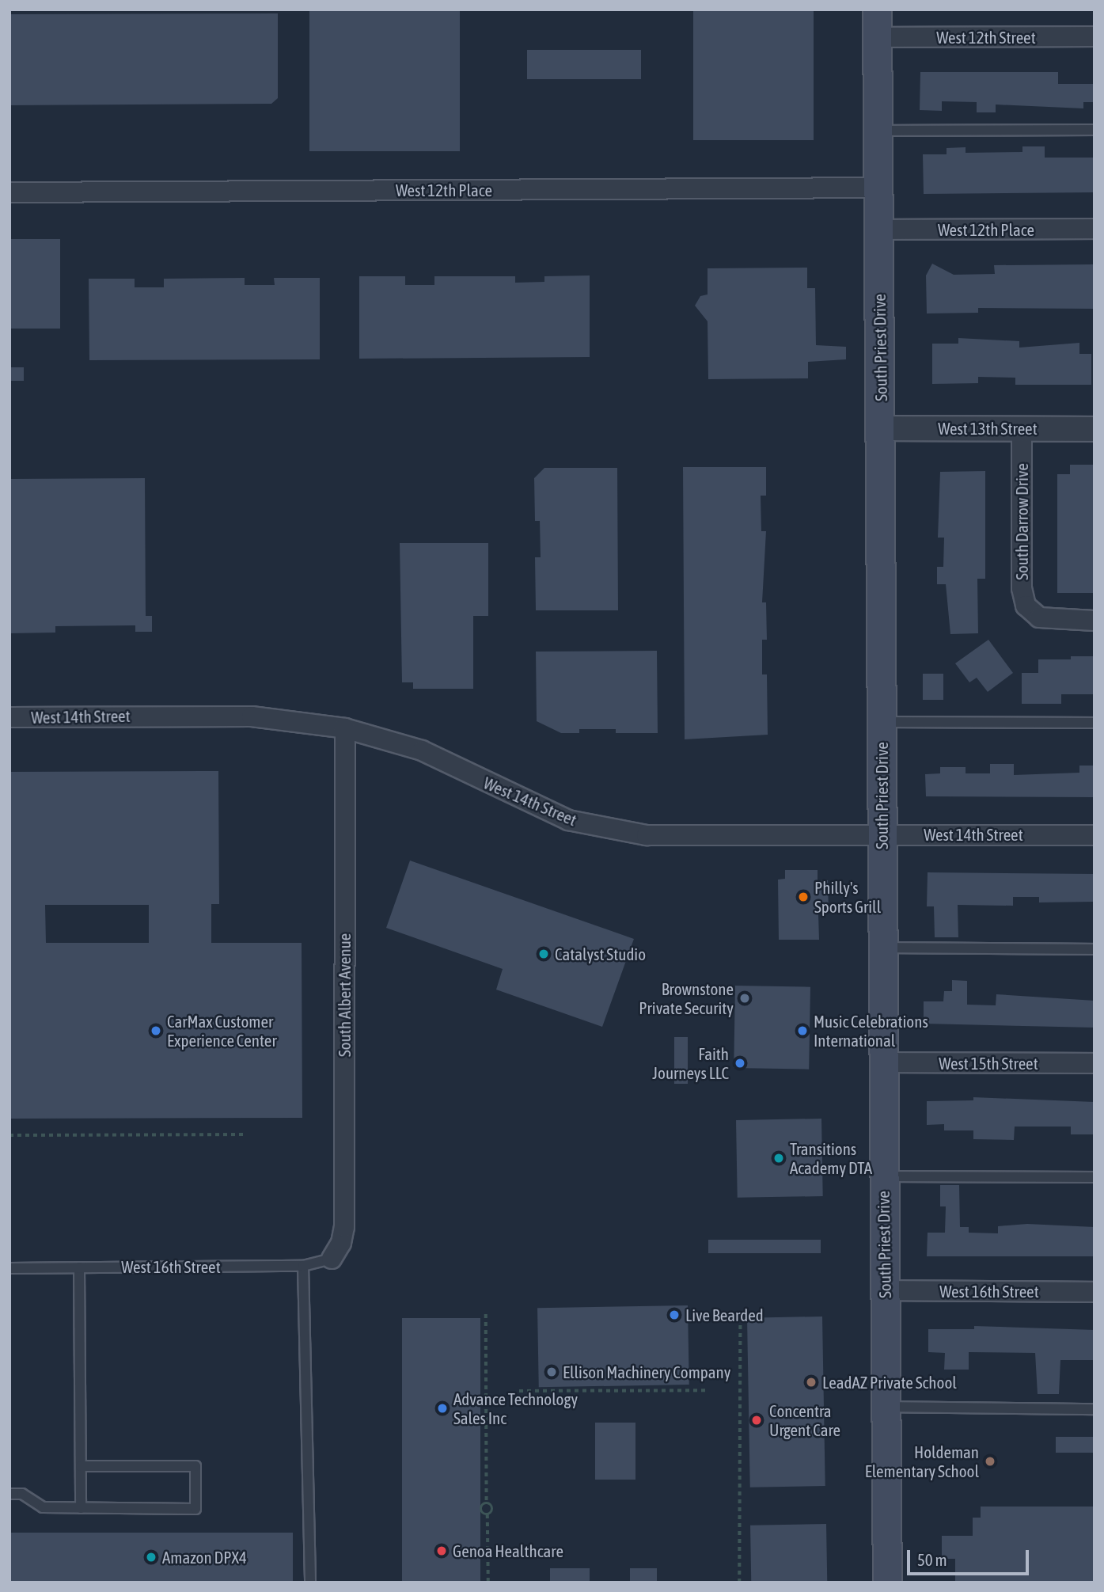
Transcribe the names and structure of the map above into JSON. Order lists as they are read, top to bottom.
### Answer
{
  "streets": {
    "main road": ["South Priest Drive"],
    "street": [
      "West 12th Street",
      "West 12th Place",
      "West 13th Street",
      "South Darrow Drive",
      "West 14th Street",
      "South Albert Avenue",
      "West 15th Street",
      "West 16th Street"
    ]
  },
  "crossings": [
    ["West 12th Street", "South Priest Drive"],
    ["West 12th Place", "South Priest Drive"],
    ["South Priest Drive", "West 13th Street"],
    ["South Priest Drive", "West 14th Street"],
    ["South Priest Drive", "West 15th Street"],
    ["South Priest Drive", "West 16th Street"],
    ["West 13th Street", "South Darrow Drive"],
    ["West 14th Street", "South Albert Avenue"],
    ["South Albert Avenue", "West 16th Street"]
  ],
  "places": [
    "Philly's Sports Grill",
    "Catalyst Studio",
    "Brownstone Private Security",
    "CarMax Customer Experience Center",
    "Music Celebrations International",
    "Faith Journeys LLC",
    "Transitions Academy DTA",
    "Live Bearded",
    "Ellison Machinery Company",
    "LeadAZ Private School",
    "Advance Technology Sales Inc",
    "Concentra Urgent Care",
    "Holdeman Elementary School",
    "Genoa Healthcare",
    "Amazon DPX4"
  ],
  "scale_bar": "50 m"
}
